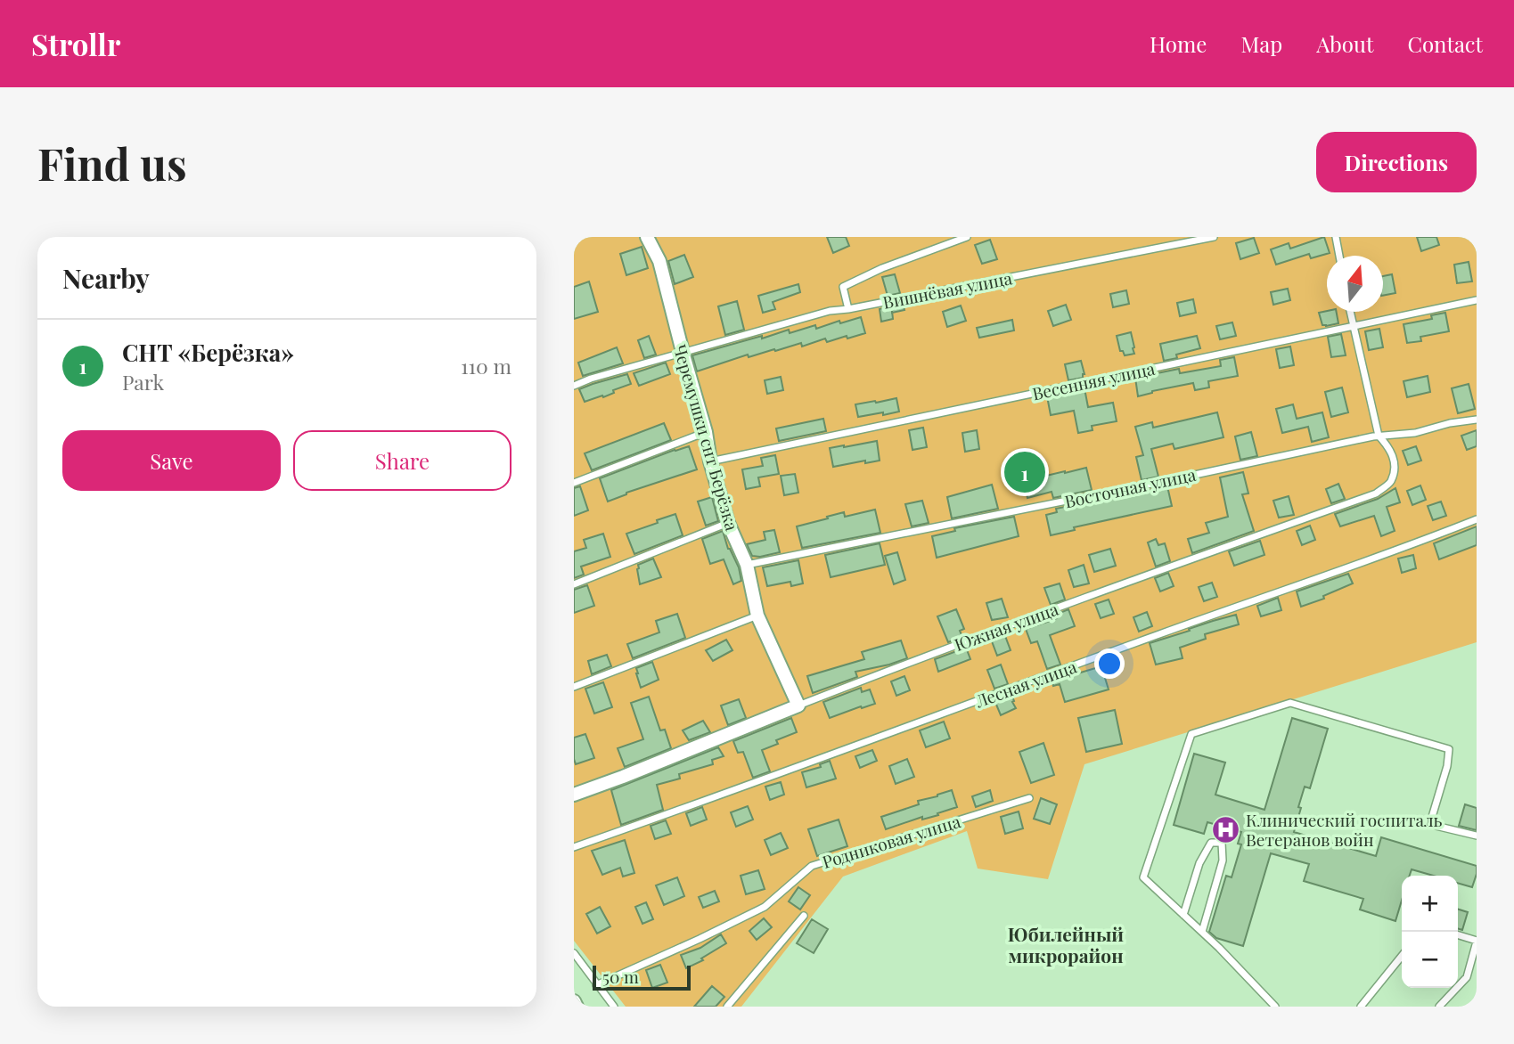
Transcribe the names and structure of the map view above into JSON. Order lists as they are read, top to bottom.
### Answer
{
  "streets": {
    "street": ["Черемушки снт Берёзка", "Южная улица"],
    "lane": [
      "Вишнёвая улица",
      "Весенняя улица",
      "Восточная улица",
      "Лесная улица",
      "Родниковая улица"
    ]
  },
  "crossings": [
    ["Вишнёвая улица", "Черемушки снт Берёзка"],
    ["Весенняя улица", "Черемушки снт Берёзка"],
    ["Весенняя улица", "Южная улица"],
    ["Черемушки снт Берёзка", "Восточная улица"],
    ["Черемушки снт Берёзка", "Южная улица"],
    ["Восточная улица", "Южная улица"]
  ],
  "districts": ["Юбилейный микрорайон"],
  "places": {
    "hospital": ["Клинический госпиталь Ветеранов войн"]
  },
  "scale_bar": "50 m",
  "north": "top",
  "page": {
    "header": "Strollr",
    "nav": [
      "Home",
      "Map",
      "About",
      "Contact"
    ],
    "buttons": [
      "Directions",
      ["Save", "Share"]
    ],
    "title": "Find us",
    "heading": "Nearby",
    "list": [
      {
        "mark": "1",
        "name": "СНТ «Берёзка»",
        "note": "Park",
        "value": "110 m"
      }
    ],
    "pins": "1",
    "map_buttons": ["+", "−"],
    "scale": "50 m"
  }
}
